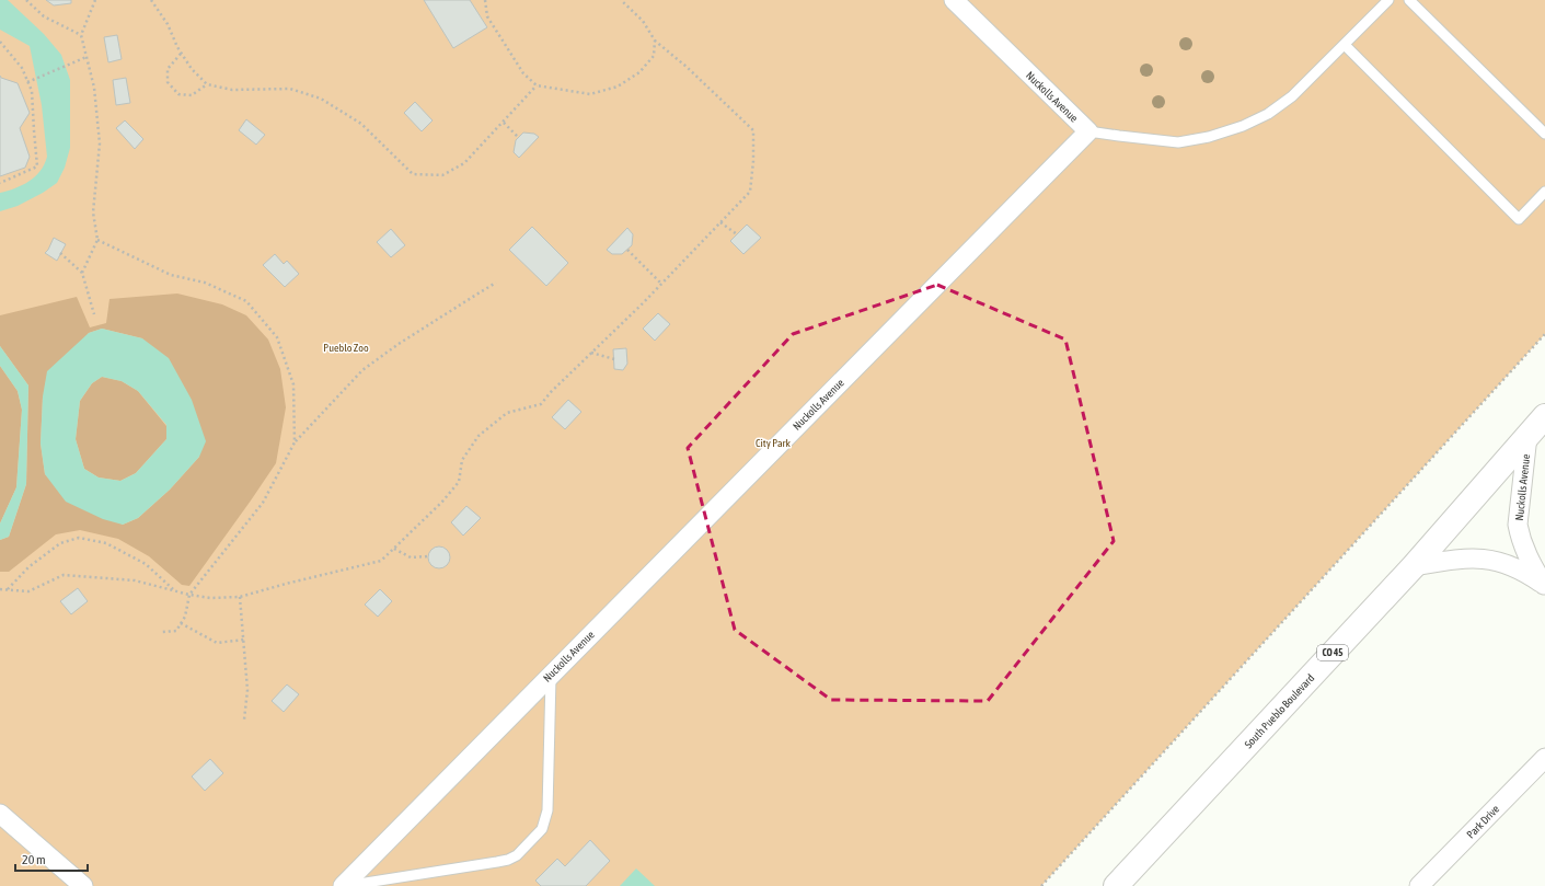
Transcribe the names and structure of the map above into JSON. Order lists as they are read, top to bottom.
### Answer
{
  "streets": {
    "main road": ["CO 45", "South Pueblo Boulevard"],
    "street": ["Nuckolls Avenue", "Park Drive"]
  },
  "crossings": [
    ["Nuckolls Avenue", "South Pueblo Boulevard"]
  ],
  "parks": ["Pueblo Zoo", "City Park"],
  "scale_bar": "20 m"
}
